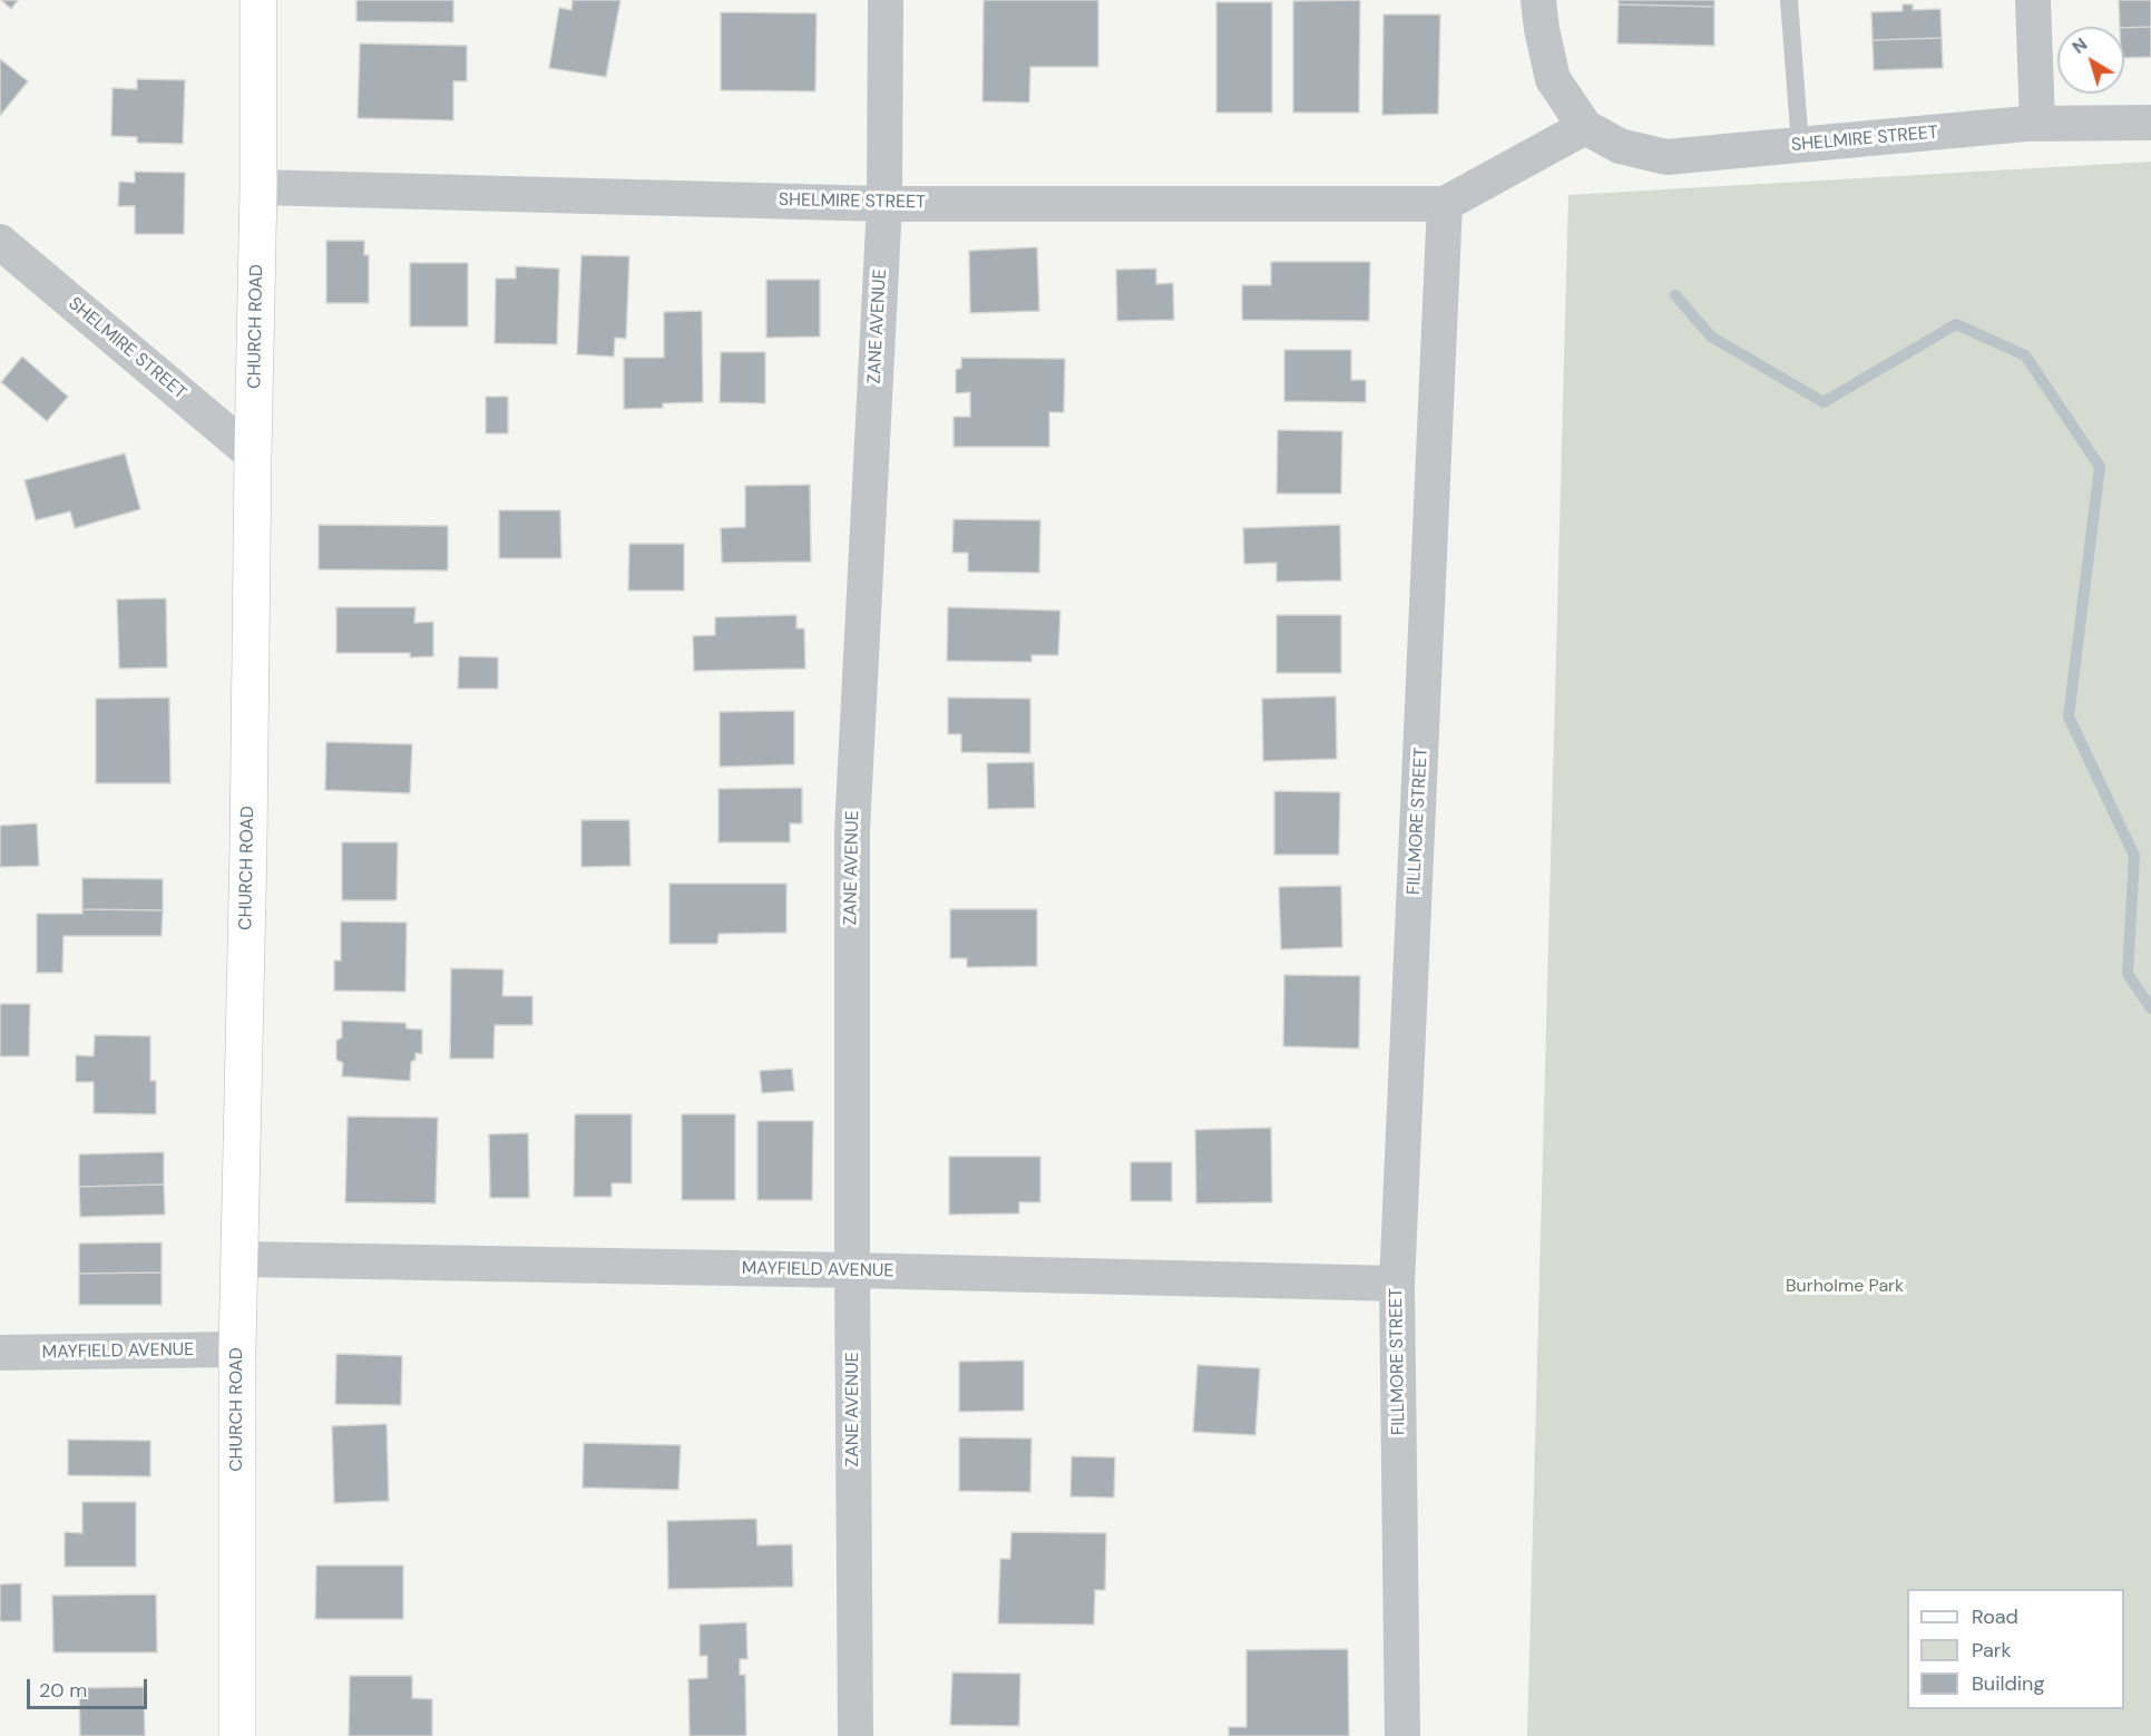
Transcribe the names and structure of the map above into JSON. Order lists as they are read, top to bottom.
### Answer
{
  "streets": {
    "street": [
      "SHELMIRE STREET",
      "CHURCH ROAD",
      "ZANE AVENUE",
      "FILLMORE STREET",
      "MAYFIELD AVENUE"
    ]
  },
  "crossings": [
    ["SHELMIRE STREET", "CHURCH ROAD"],
    ["SHELMIRE STREET", "ZANE AVENUE"],
    ["SHELMIRE STREET", "FILLMORE STREET"],
    ["CHURCH ROAD", "MAYFIELD AVENUE"],
    ["ZANE AVENUE", "MAYFIELD AVENUE"],
    ["FILLMORE STREET", "MAYFIELD AVENUE"]
  ],
  "parks": ["Burholme Park"],
  "legend": ["Road", "Park", "Building"],
  "scale_bar": "20 m",
  "north": "top left"
}
